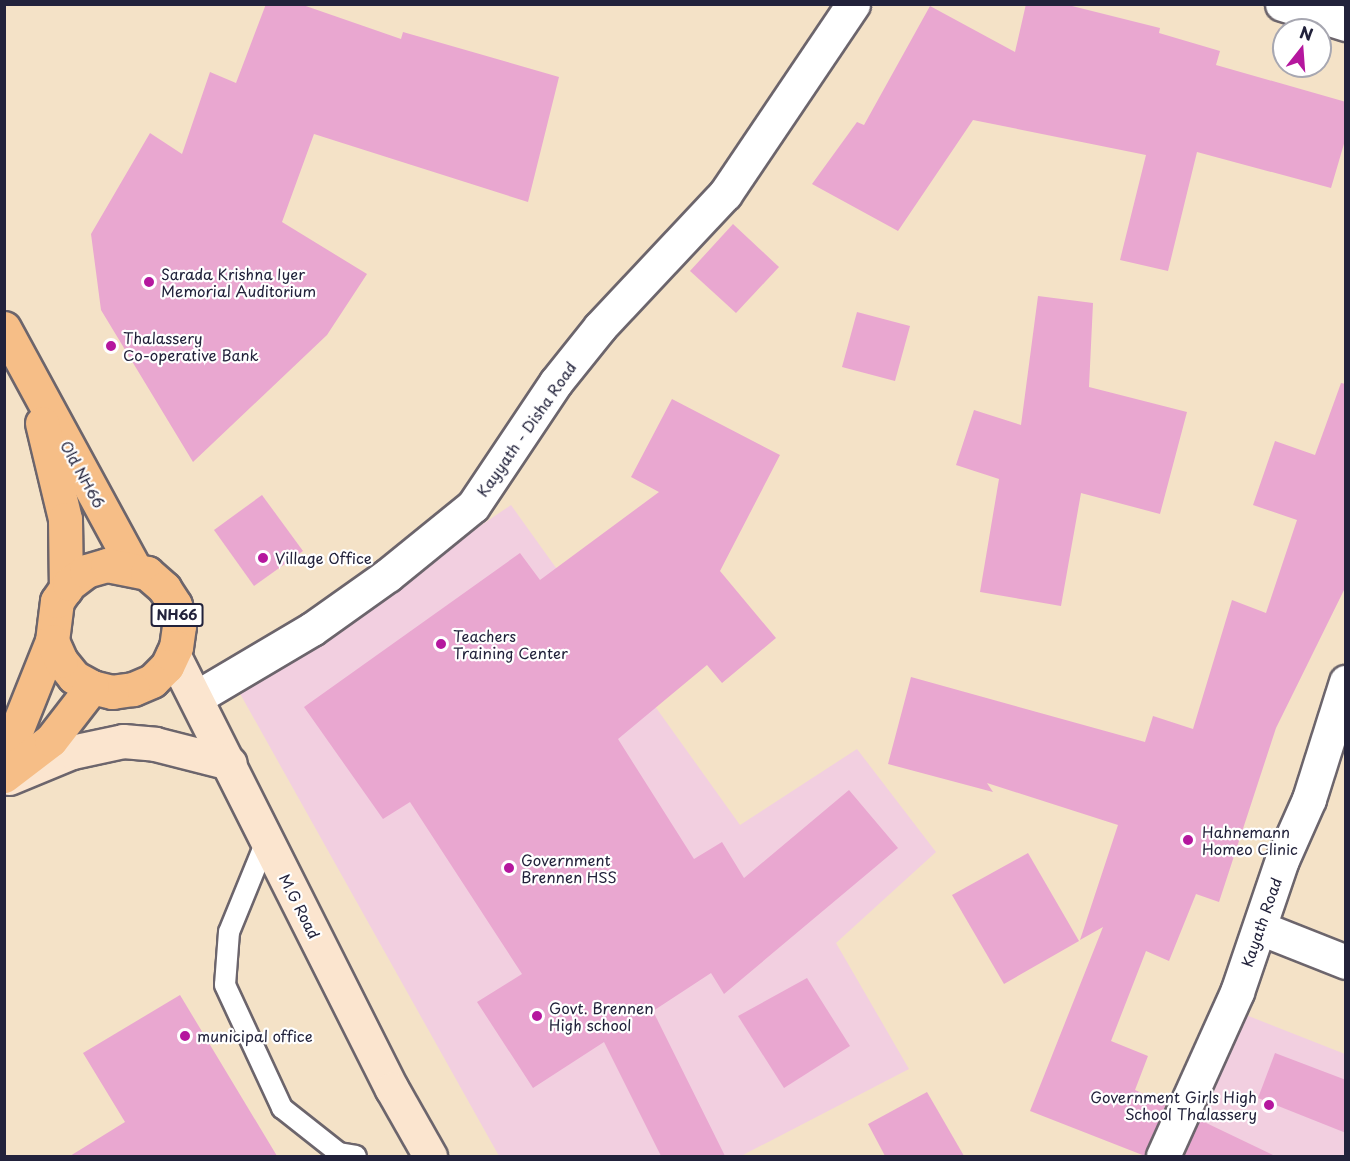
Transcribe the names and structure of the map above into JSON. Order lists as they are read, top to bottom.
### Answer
{
  "streets": {
    "main road": ["Old NH66", "NH66", "M.G Road"],
    "street": ["Kayyath - Disha Road", "Kayath Road"]
  },
  "crossings": [
    ["Kayyath - Disha Road", "M.G Road"],
    ["Old NH66", "M.G Road"]
  ],
  "places": [
    "Sarada Krishna Iyer Memorial Auditorium",
    "Thalassery Co-operative Bank",
    "Village Office",
    "Teachers Training Center",
    "Hahnemann Homeo Clinic",
    "Government Brennen HSS",
    "Govt. Brennen High school",
    "municipal office",
    "Government Girls High School Thalassery"
  ],
  "north": "top"
}
